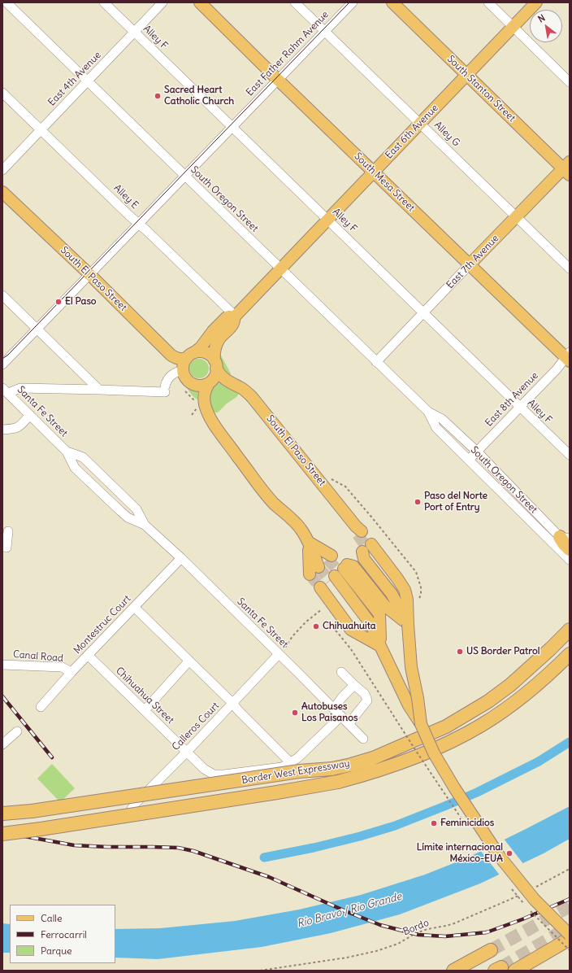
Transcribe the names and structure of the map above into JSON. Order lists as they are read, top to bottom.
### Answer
{
  "streets": {
    "highway": ["Border West Expressway"],
    "main road": [
      "South Stanton Street",
      "East 6th Avenue",
      "South Mesa Street",
      "East 7th Avenue",
      "South El Paso Street"
    ],
    "street": [
      "Alley F",
      "East Father Rahm Avenue",
      "East 4th Avenue",
      "Alley G",
      "Alley E",
      "South Oregon Street",
      "East 8th Avenue",
      "Santa Fe Street",
      "Montestruc Court",
      "Canal Road",
      "Chihuahua Street",
      "Calleros Court"
    ],
    "path": ["Bordo"]
  },
  "crossings": [
    ["Alley F", "East Father Rahm Avenue"],
    ["Alley F", "East 4th Avenue"],
    ["Alley F", "East 6th Avenue"],
    ["Alley F", "East 7th Avenue"],
    ["Alley F", "East 8th Avenue"],
    ["East Father Rahm Avenue", "Alley G"],
    ["East Father Rahm Avenue", "South Mesa Street"],
    ["East Father Rahm Avenue", "Alley E"],
    ["East Father Rahm Avenue", "South Oregon Street"],
    ["East Father Rahm Avenue", "South El Paso Street"],
    ["East 4th Avenue", "Alley E"],
    ["East 4th Avenue", "South Oregon Street"],
    ["South Stanton Street", "East 6th Avenue"],
    ["South Stanton Street", "East 7th Avenue"],
    ["East 6th Avenue", "Alley G"],
    ["East 6th Avenue", "South Mesa Street"],
    ["East 6th Avenue", "Alley E"],
    ["East 6th Avenue", "South Oregon Street"],
    ["East 6th Avenue", "South El Paso Street"],
    ["Alley G", "East 7th Avenue"],
    ["South Mesa Street", "East 7th Avenue"],
    ["South Mesa Street", "East 8th Avenue"],
    ["South Oregon Street", "East 7th Avenue"],
    ["South Oregon Street", "East 8th Avenue"],
    ["Santa Fe Street", "Montestruc Court"],
    ["Santa Fe Street", "Chihuahua Street"],
    ["Santa Fe Street", "Calleros Court"],
    ["Montestruc Court", "Canal Road"],
    ["Montestruc Court", "Chihuahua Street"],
    ["Chihuahua Street", "Calleros Court"]
  ],
  "water": ["Río Bravo / Rio Grande"],
  "places": [
    "Sacred Heart Catholic Church",
    "El Paso",
    "Paso del Norte Port of Entry",
    "Chihuahuita",
    "US Border Patrol",
    "Autobuses Los Paisanos",
    "Feminicidios",
    "Límite internacional México-EUA"
  ],
  "legend": ["Calle", "Ferrocarril", "Parque"],
  "north": "top left"
}
